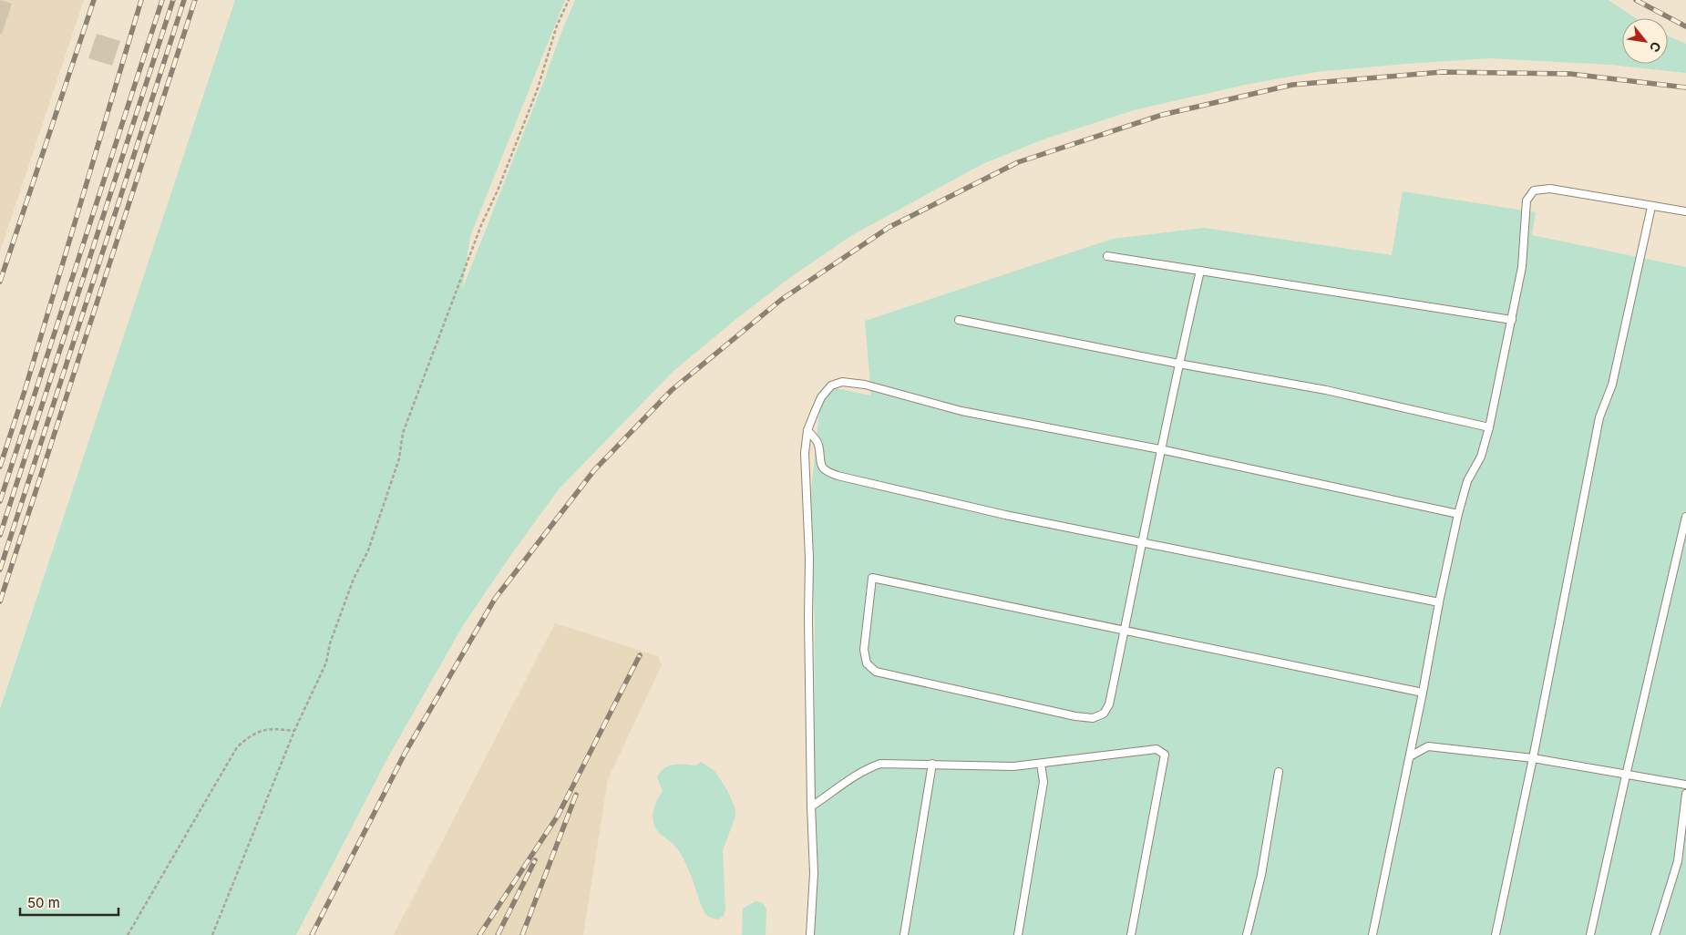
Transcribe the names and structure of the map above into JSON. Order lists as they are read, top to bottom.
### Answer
{
  "scale_bar": "50 m",
  "north": "bottom right"
}
